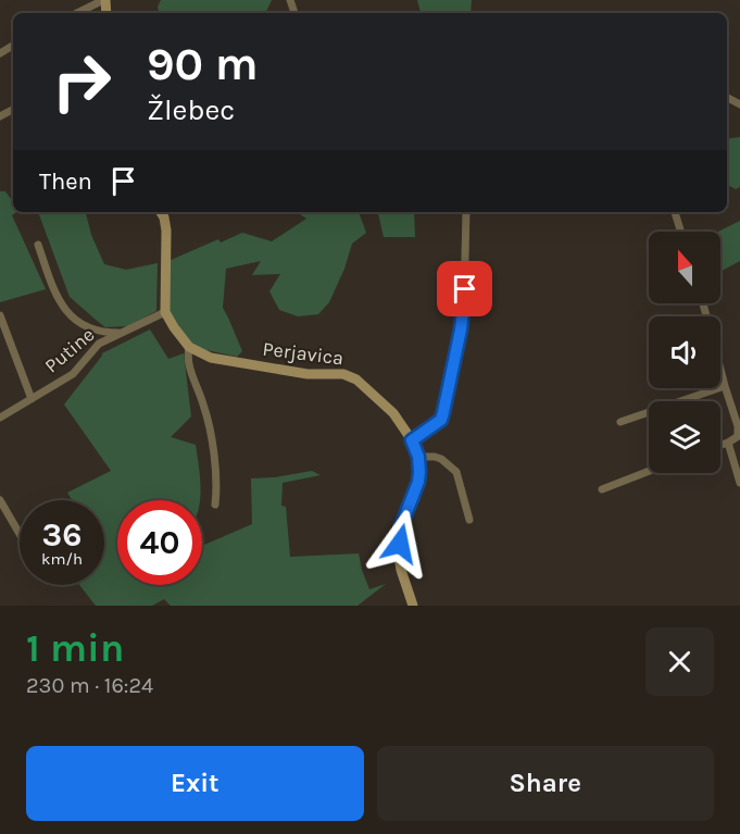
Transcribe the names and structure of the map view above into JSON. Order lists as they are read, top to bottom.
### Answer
{
  "streets": {
    "street": ["Putine", "Perjavica"]
  },
  "north": "top",
  "page": {
    "turn": ["90 m", "Žlebec"],
    "then": "Then",
    "speed": "36 km/h",
    "limit": "40",
    "heading": ["1 min", "230 m · 16:24"],
    "buttons": ["Exit", "Share"]
  }
}
